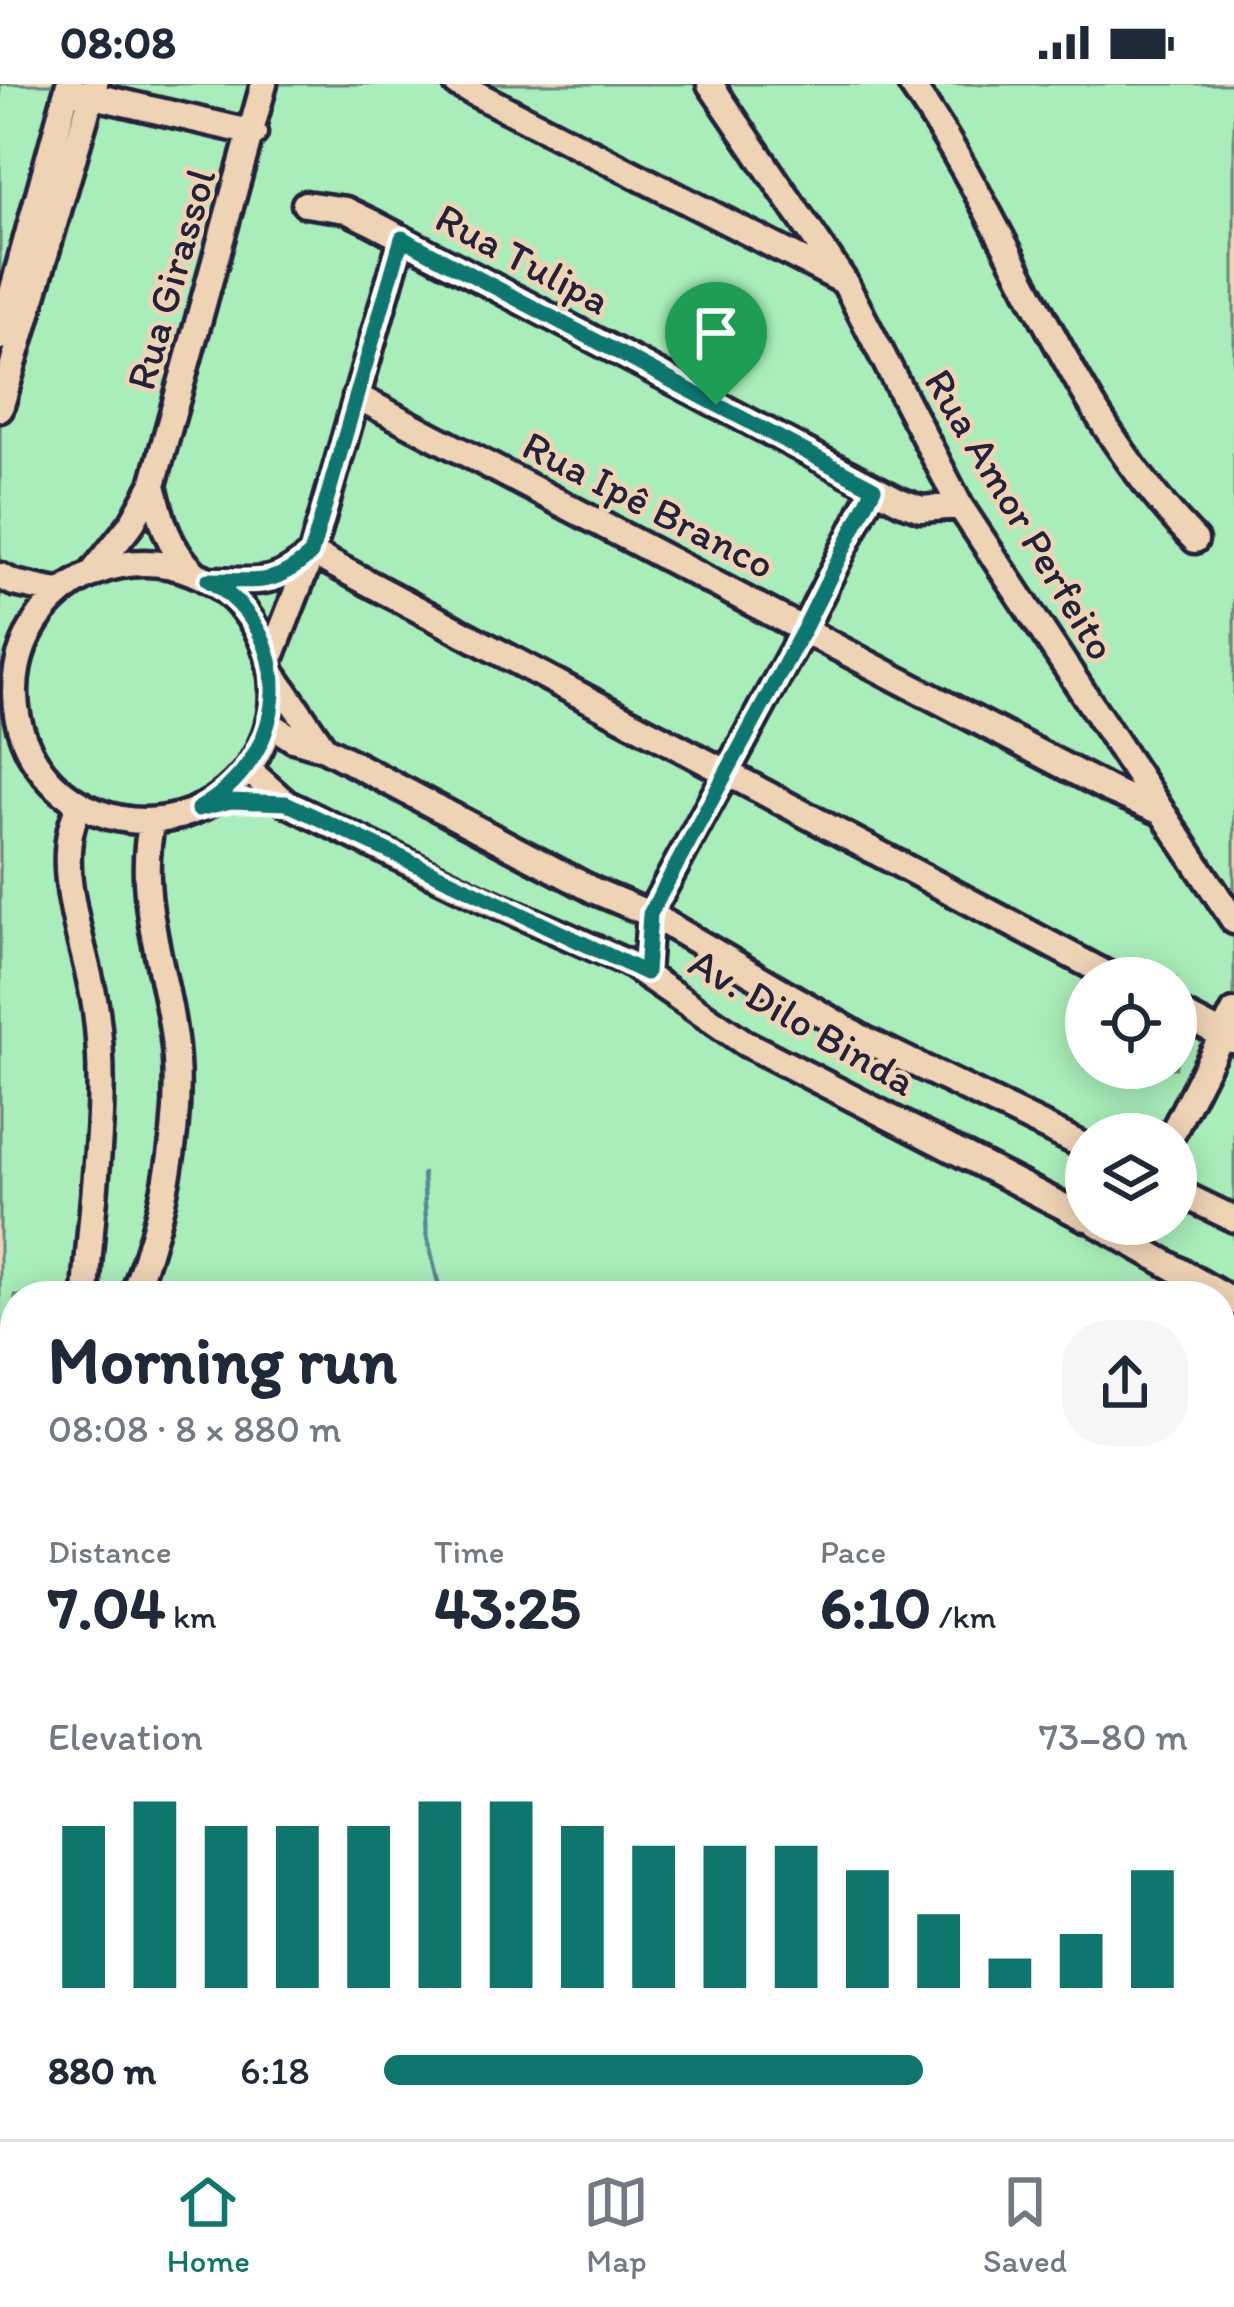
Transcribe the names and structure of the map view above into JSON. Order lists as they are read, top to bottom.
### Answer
{
  "streets": {
    "street": [
      "Rua Tulipa",
      "Rua Girassol",
      "Rua Ipê Branco",
      "Rua Amor Perfeito",
      "Av. Dilo Binda"
    ]
  },
  "crossings": [
    ["Rua Tulipa", "Rua Amor Perfeito"],
    ["Rua Girassol", "Av. Dilo Binda"],
    ["Rua Ipê Branco", "Rua Amor Perfeito"]
  ],
  "page": {
    "status": "08:08",
    "heading": ["Morning run", "08:08 · 8 × 880 m"],
    "stats": [
      ["Distance", "7.04 km"],
      ["Time", "43:25"],
      ["Pace", "6:10 /km"]
    ],
    "chart": ["Elevation", "73–80 m"],
    "list": [
      {
        "name": "880 m",
        "note": "6:18"
      }
    ],
    "tabs": ["Home", "Map", "Saved"]
  }
}
